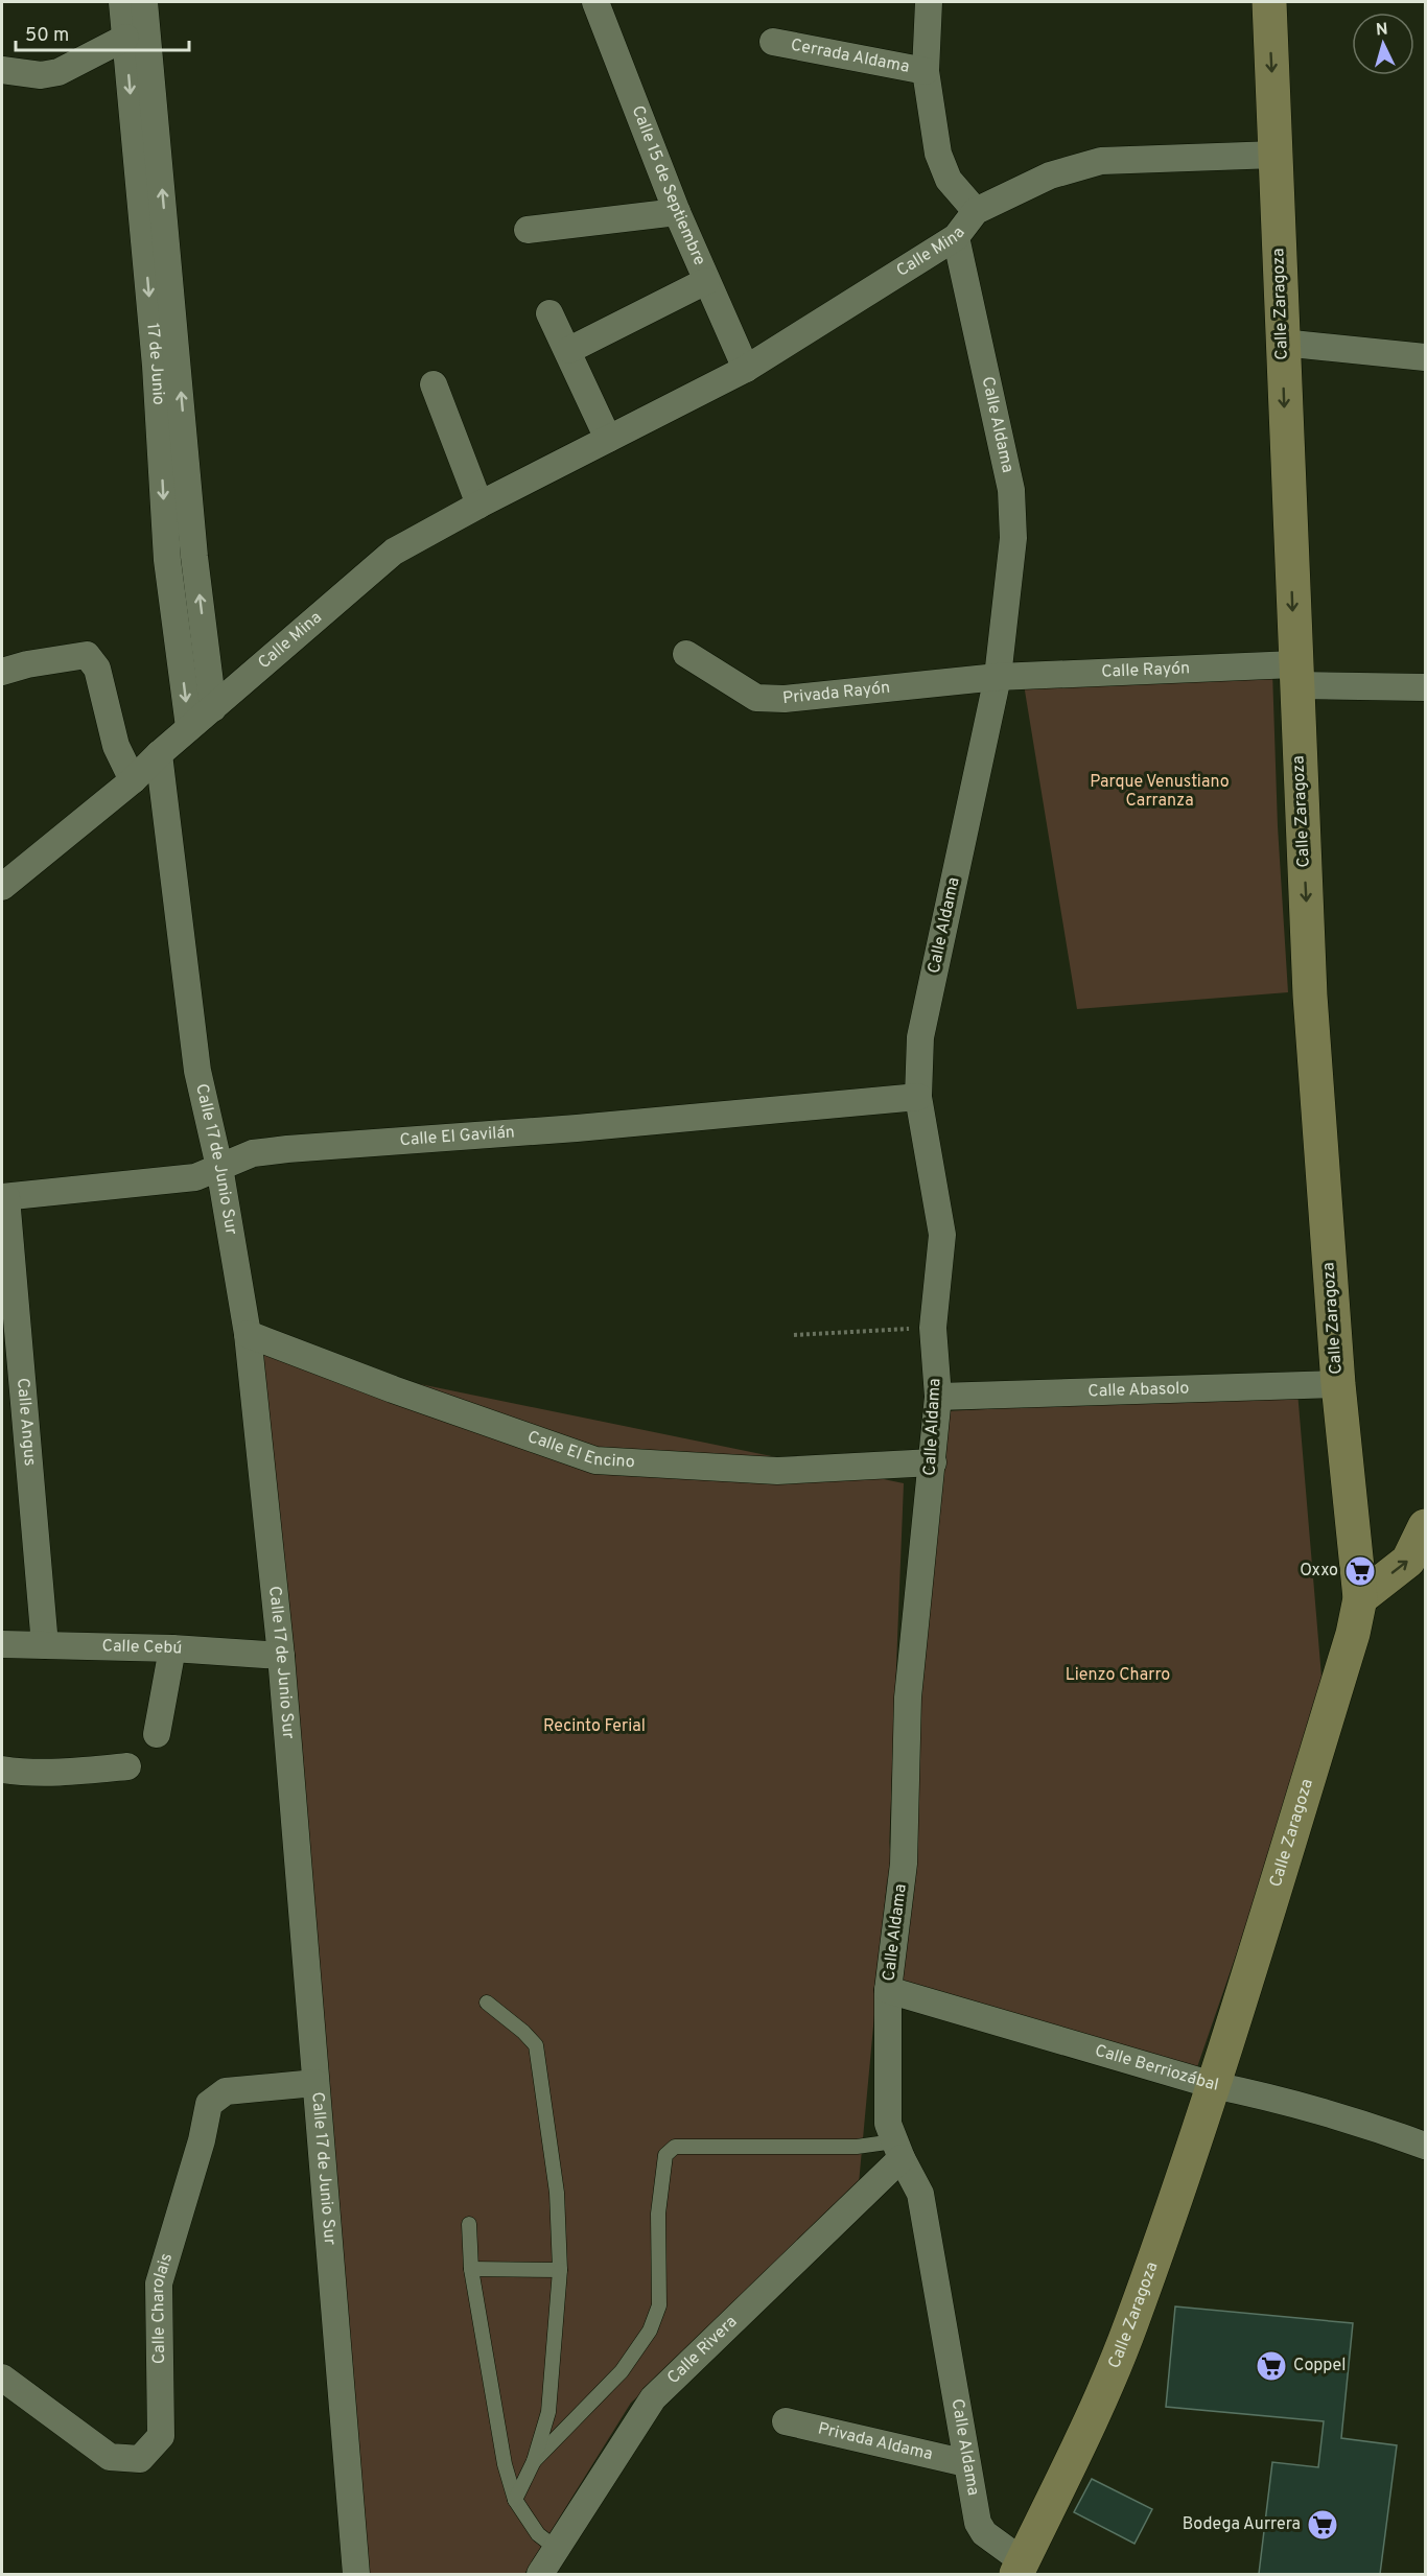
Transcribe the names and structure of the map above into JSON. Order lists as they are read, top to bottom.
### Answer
{
  "streets": {
    "main road": ["Calle Zaragoza"],
    "street": [
      "Cerrada Aldama",
      "Calle 15 de Septiembre",
      "Calle Mina",
      "17 de Junio",
      "Calle Aldama",
      "Calle Rayón",
      "Privada Rayón",
      "Calle El Gavilán",
      "Calle 17 de Junio Sur",
      "Calle Abasolo",
      "Calle Angus",
      "Calle El Encino",
      "Calle Cebú",
      "Calle Berriozábal",
      "Calle Charolais",
      "Calle Rivera",
      "Privada Aldama"
    ]
  },
  "crossings": [
    ["Calle 15 de Septiembre", "Calle Mina"],
    ["Calle Mina", "Calle Zaragoza"],
    ["Calle Mina", "17 de Junio"],
    ["Calle Mina", "Calle Aldama"],
    ["Calle Mina", "Calle 17 de Junio Sur"],
    ["Calle Zaragoza", "Calle Aldama"],
    ["Calle Zaragoza", "Calle Rayón"],
    ["Calle Zaragoza", "Calle Abasolo"],
    ["Calle Zaragoza", "Calle Berriozábal"],
    ["Calle Aldama", "Calle Rayón"],
    ["Calle Aldama", "Privada Rayón"],
    ["Calle Aldama", "Calle El Gavilán"],
    ["Calle Aldama", "Calle Abasolo"],
    ["Calle Aldama", "Calle El Encino"],
    ["Calle Aldama", "Calle Berriozábal"],
    ["Calle Aldama", "Calle Rivera"],
    ["Calle Aldama", "Privada Aldama"],
    ["Calle Rayón", "Privada Rayón"],
    ["Calle El Gavilán", "Calle 17 de Junio Sur"],
    ["Calle El Gavilán", "Calle Angus"],
    ["Calle 17 de Junio Sur", "Calle El Encino"],
    ["Calle 17 de Junio Sur", "Calle Cebú"],
    ["Calle 17 de Junio Sur", "Calle Charolais"],
    ["Calle Angus", "Calle Cebú"]
  ],
  "one_way": ["Calle Zaragoza"],
  "parks": ["Parque Venustiano Carranza", "Lienzo Charro", "Recinto Ferial"],
  "places": {
    "supermarket": ["Oxxo", "Coppel", "Bodega Aurrera"]
  },
  "scale_bar": "50 m",
  "north": "top"
}
